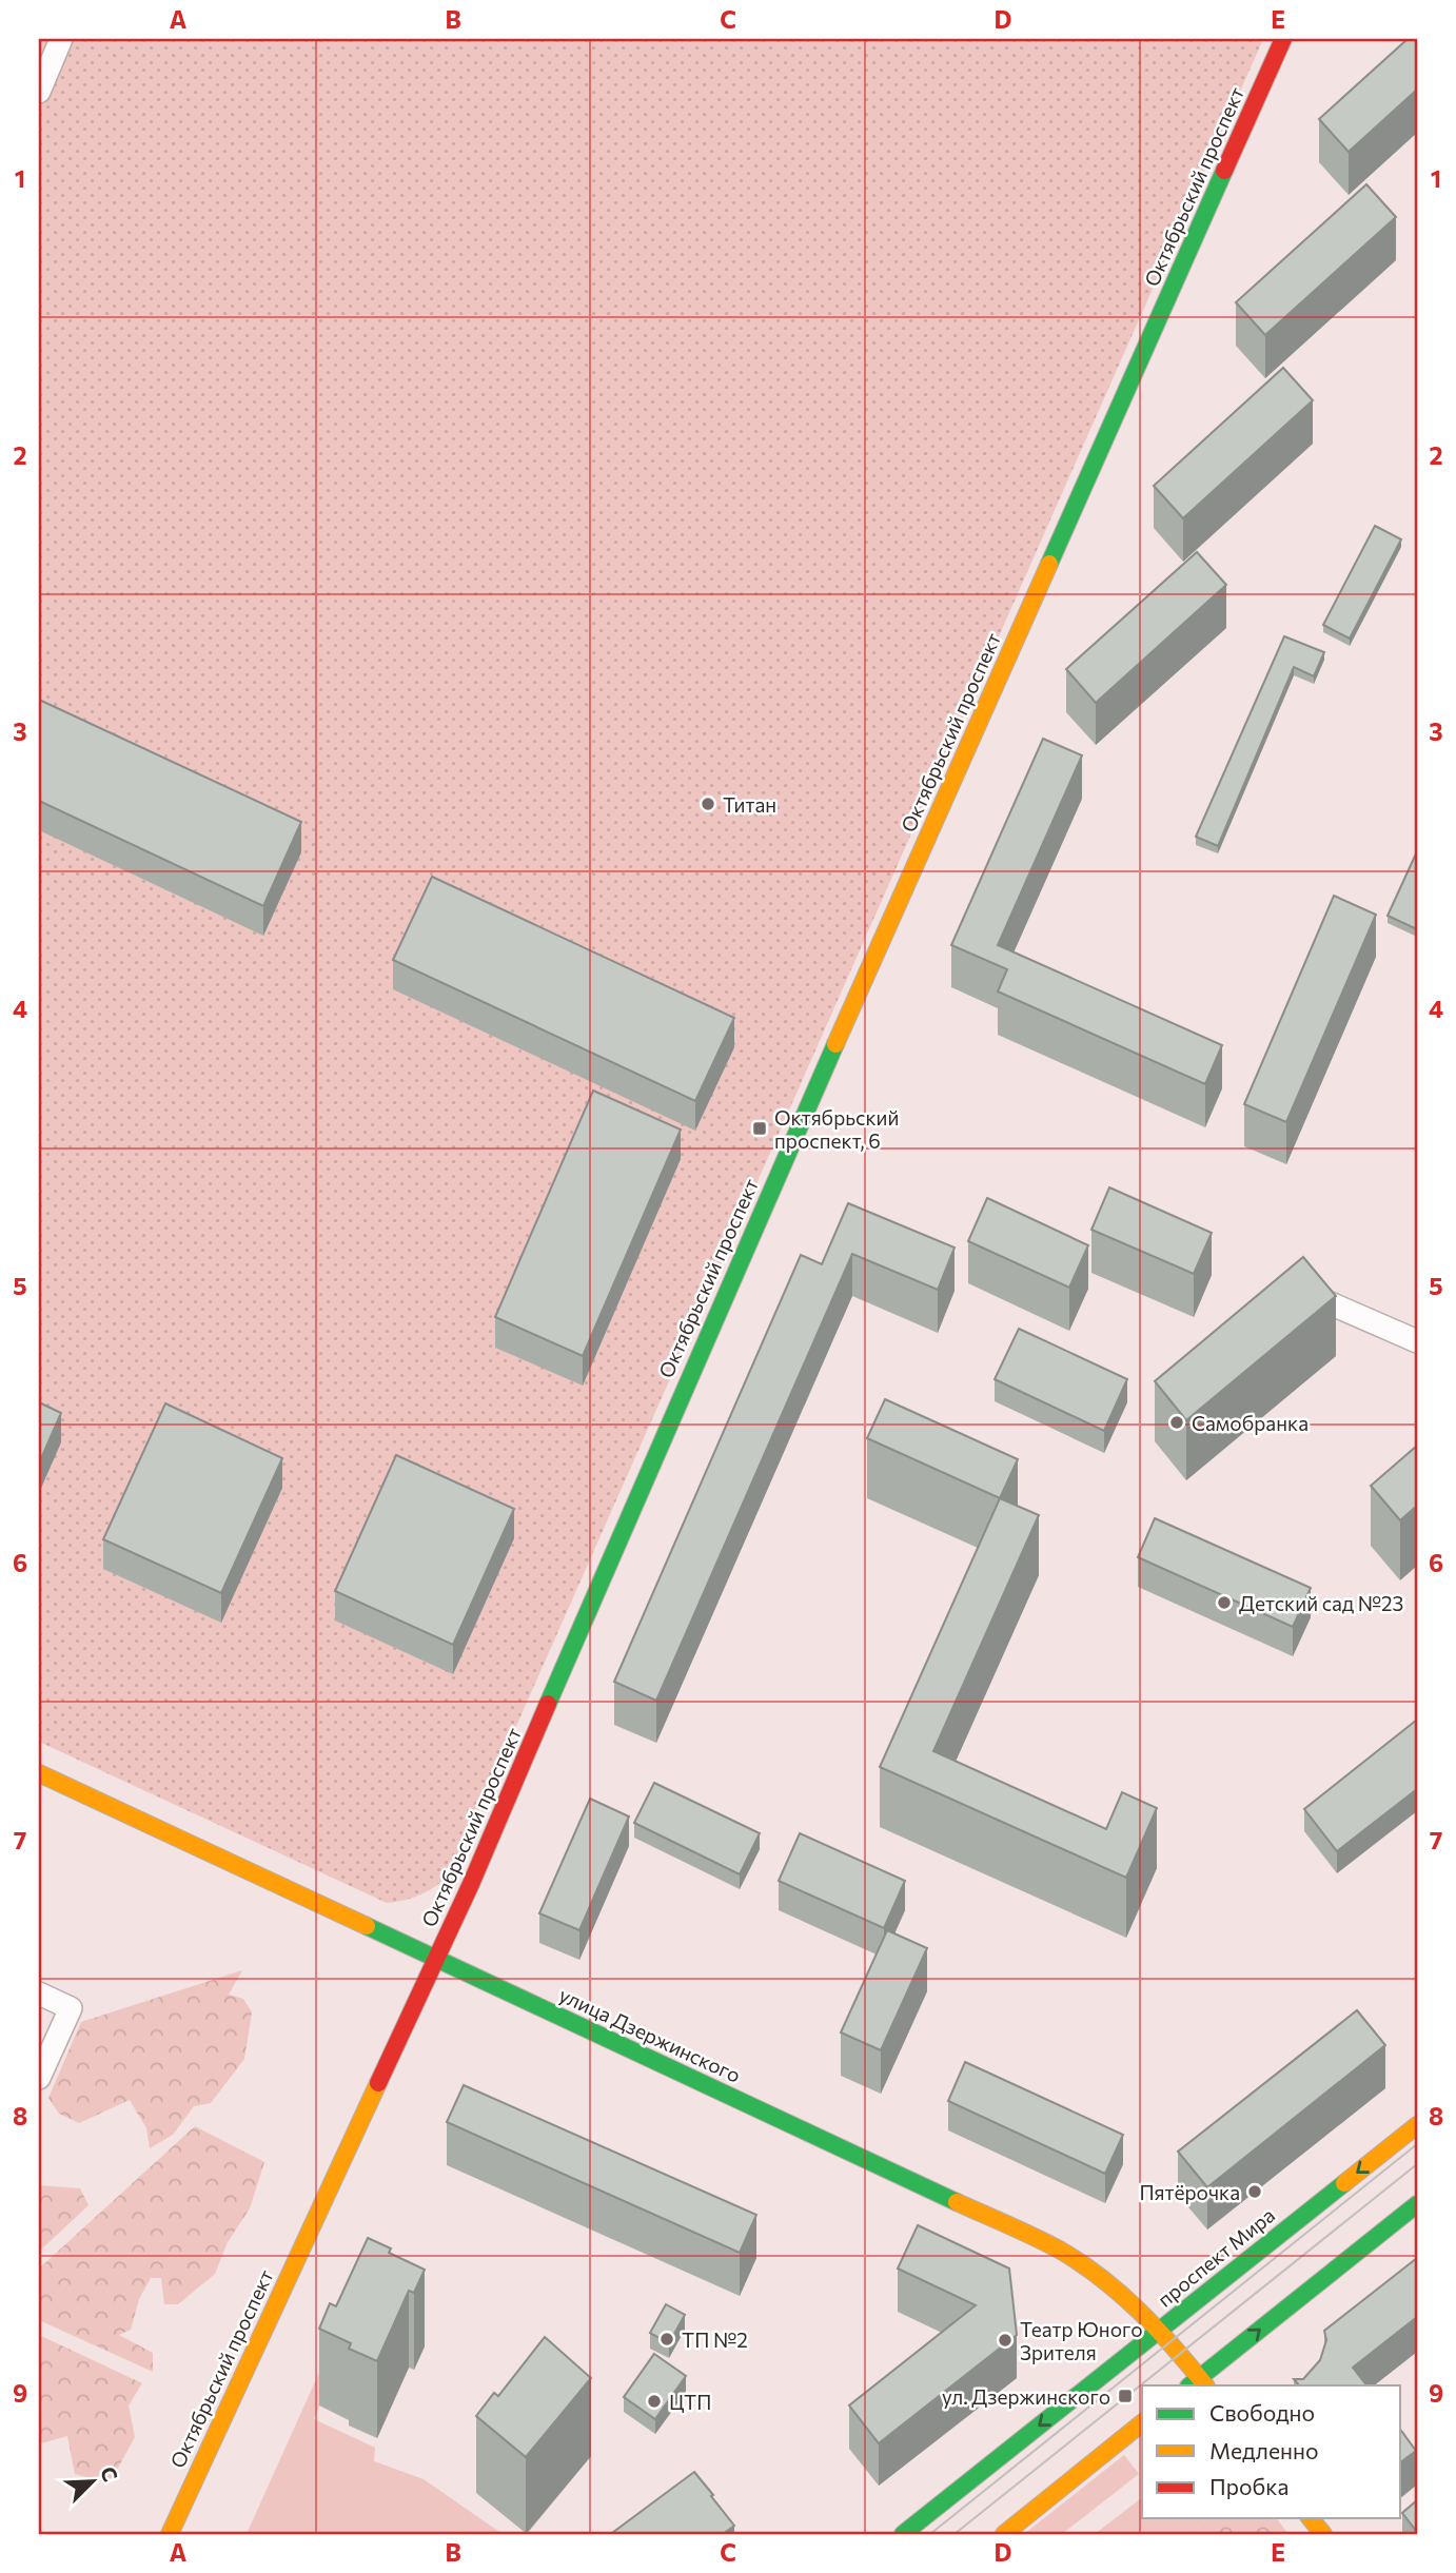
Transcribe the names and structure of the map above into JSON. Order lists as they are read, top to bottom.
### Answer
{
  "streets": {
    "street": ["Октябрьский проспект", "улица Дзержинского", "проспект Мира"]
  },
  "crossings": [
    ["Октябрьский проспект", "улица Дзержинского"],
    ["улица Дзержинского", "проспект Мира"]
  ],
  "places": {
    "other": [
      "Титан",
      "Самобранка",
      "Детский сад №23",
      "Пятёрочка",
      "ТП №2",
      "Театр Юного Зрителя",
      "ЦТП"
    ],
    "transit": ["Октябрьский проспект, 6", "ул. Дзержинского"]
  },
  "legend": ["Свободно", "Медленно", "Пробка"],
  "north": "top right",
  "grid": {
    "columns": [
      "A",
      "B",
      "C",
      "D",
      "E"
    ],
    "rows": [
      "1",
      "2",
      "3",
      "4",
      "5",
      "6",
      "7",
      "8",
      "9"
    ]
  }
}
